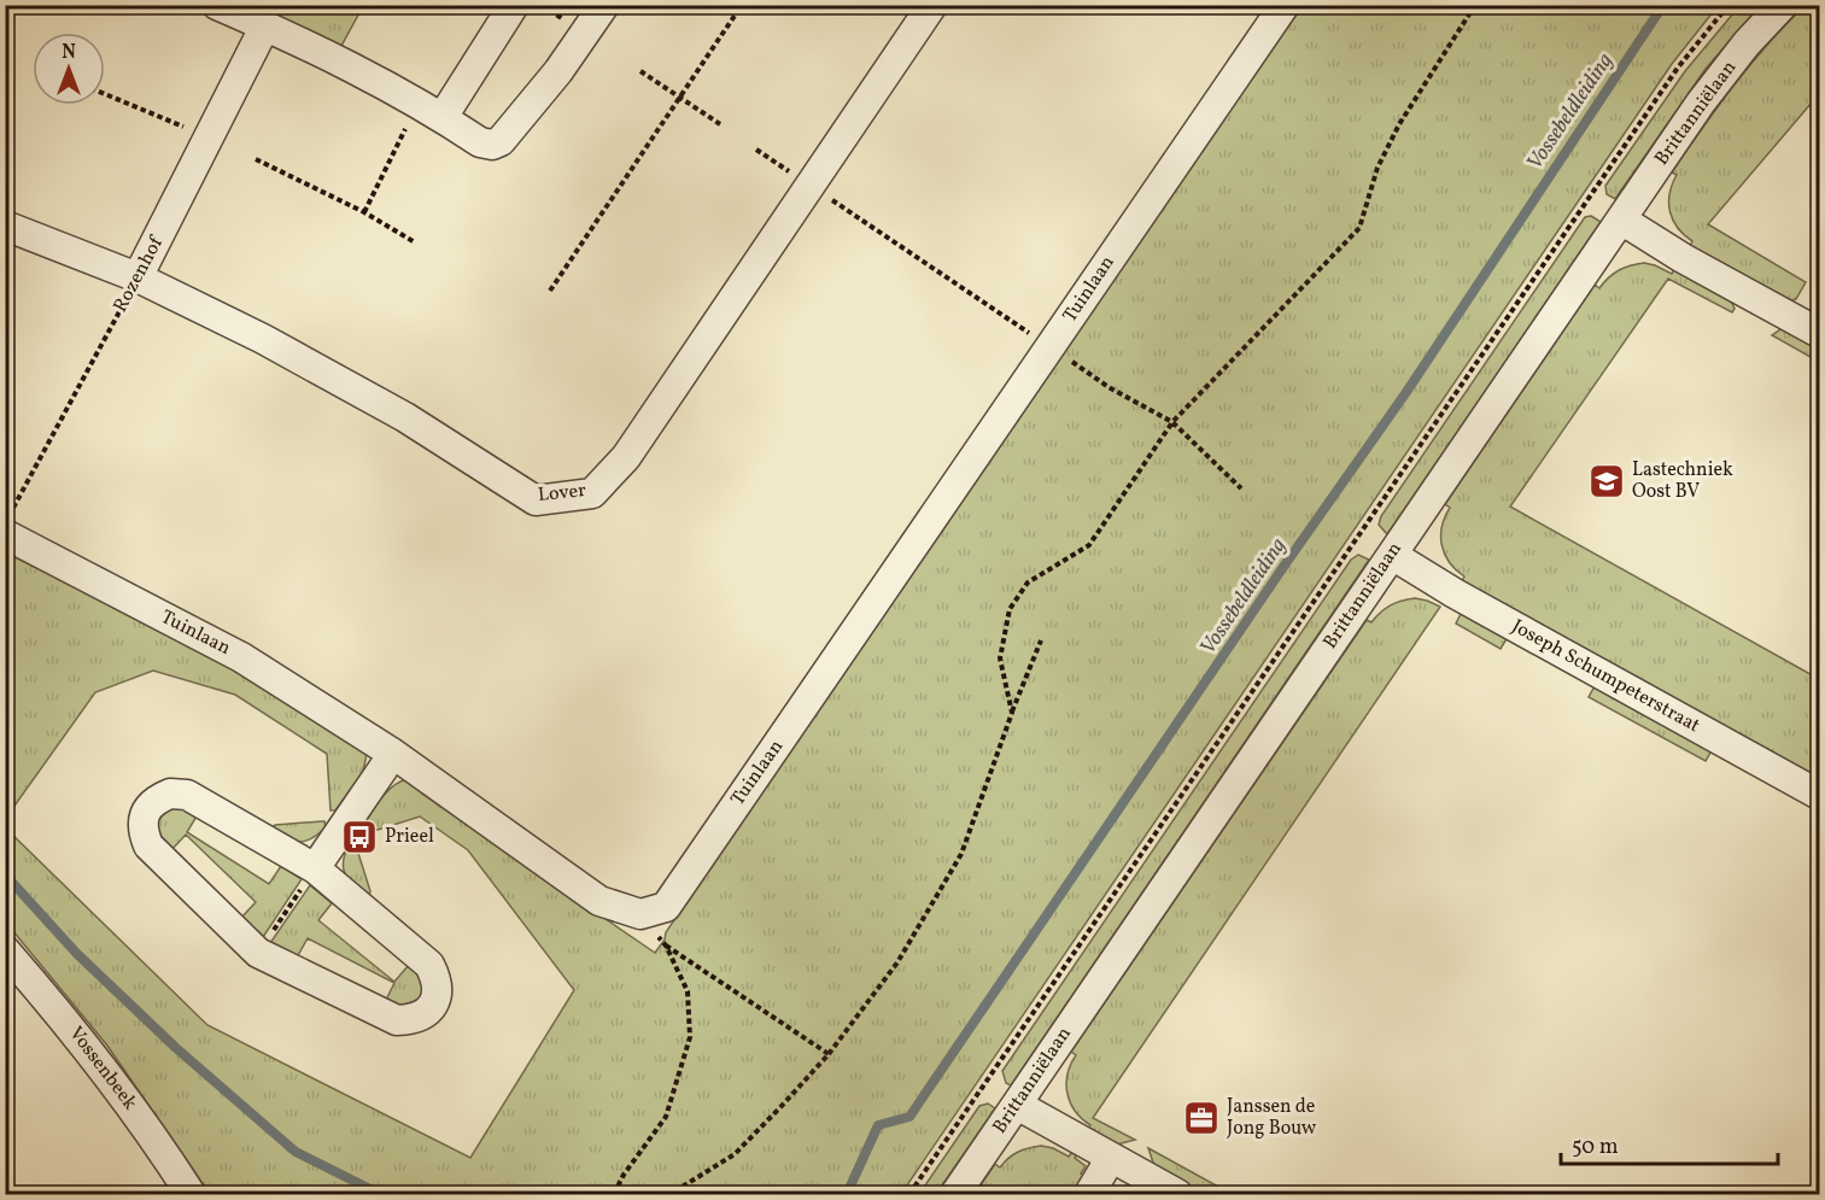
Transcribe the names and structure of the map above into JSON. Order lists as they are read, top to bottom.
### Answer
{
  "streets": {
    "street": [
      "Brittanniëlaan",
      "Rozenhof",
      "Tuinlaan",
      "Lover",
      "Joseph Schumpeterstraat",
      "Vossenbeek"
    ]
  },
  "crossings": [
    ["Brittanniëlaan", "Joseph Schumpeterstraat"],
    ["Rozenhof", "Tuinlaan"],
    ["Rozenhof", "Lover"]
  ],
  "water": ["Vossebeldleiding"],
  "places": {
    "school or university": ["Lastechniek Oost BV"],
    "bus stop": ["Prieel"],
    "office": ["Janssen de Jong Bouw"]
  },
  "scale_bar": "50 m",
  "north": "top"
}
